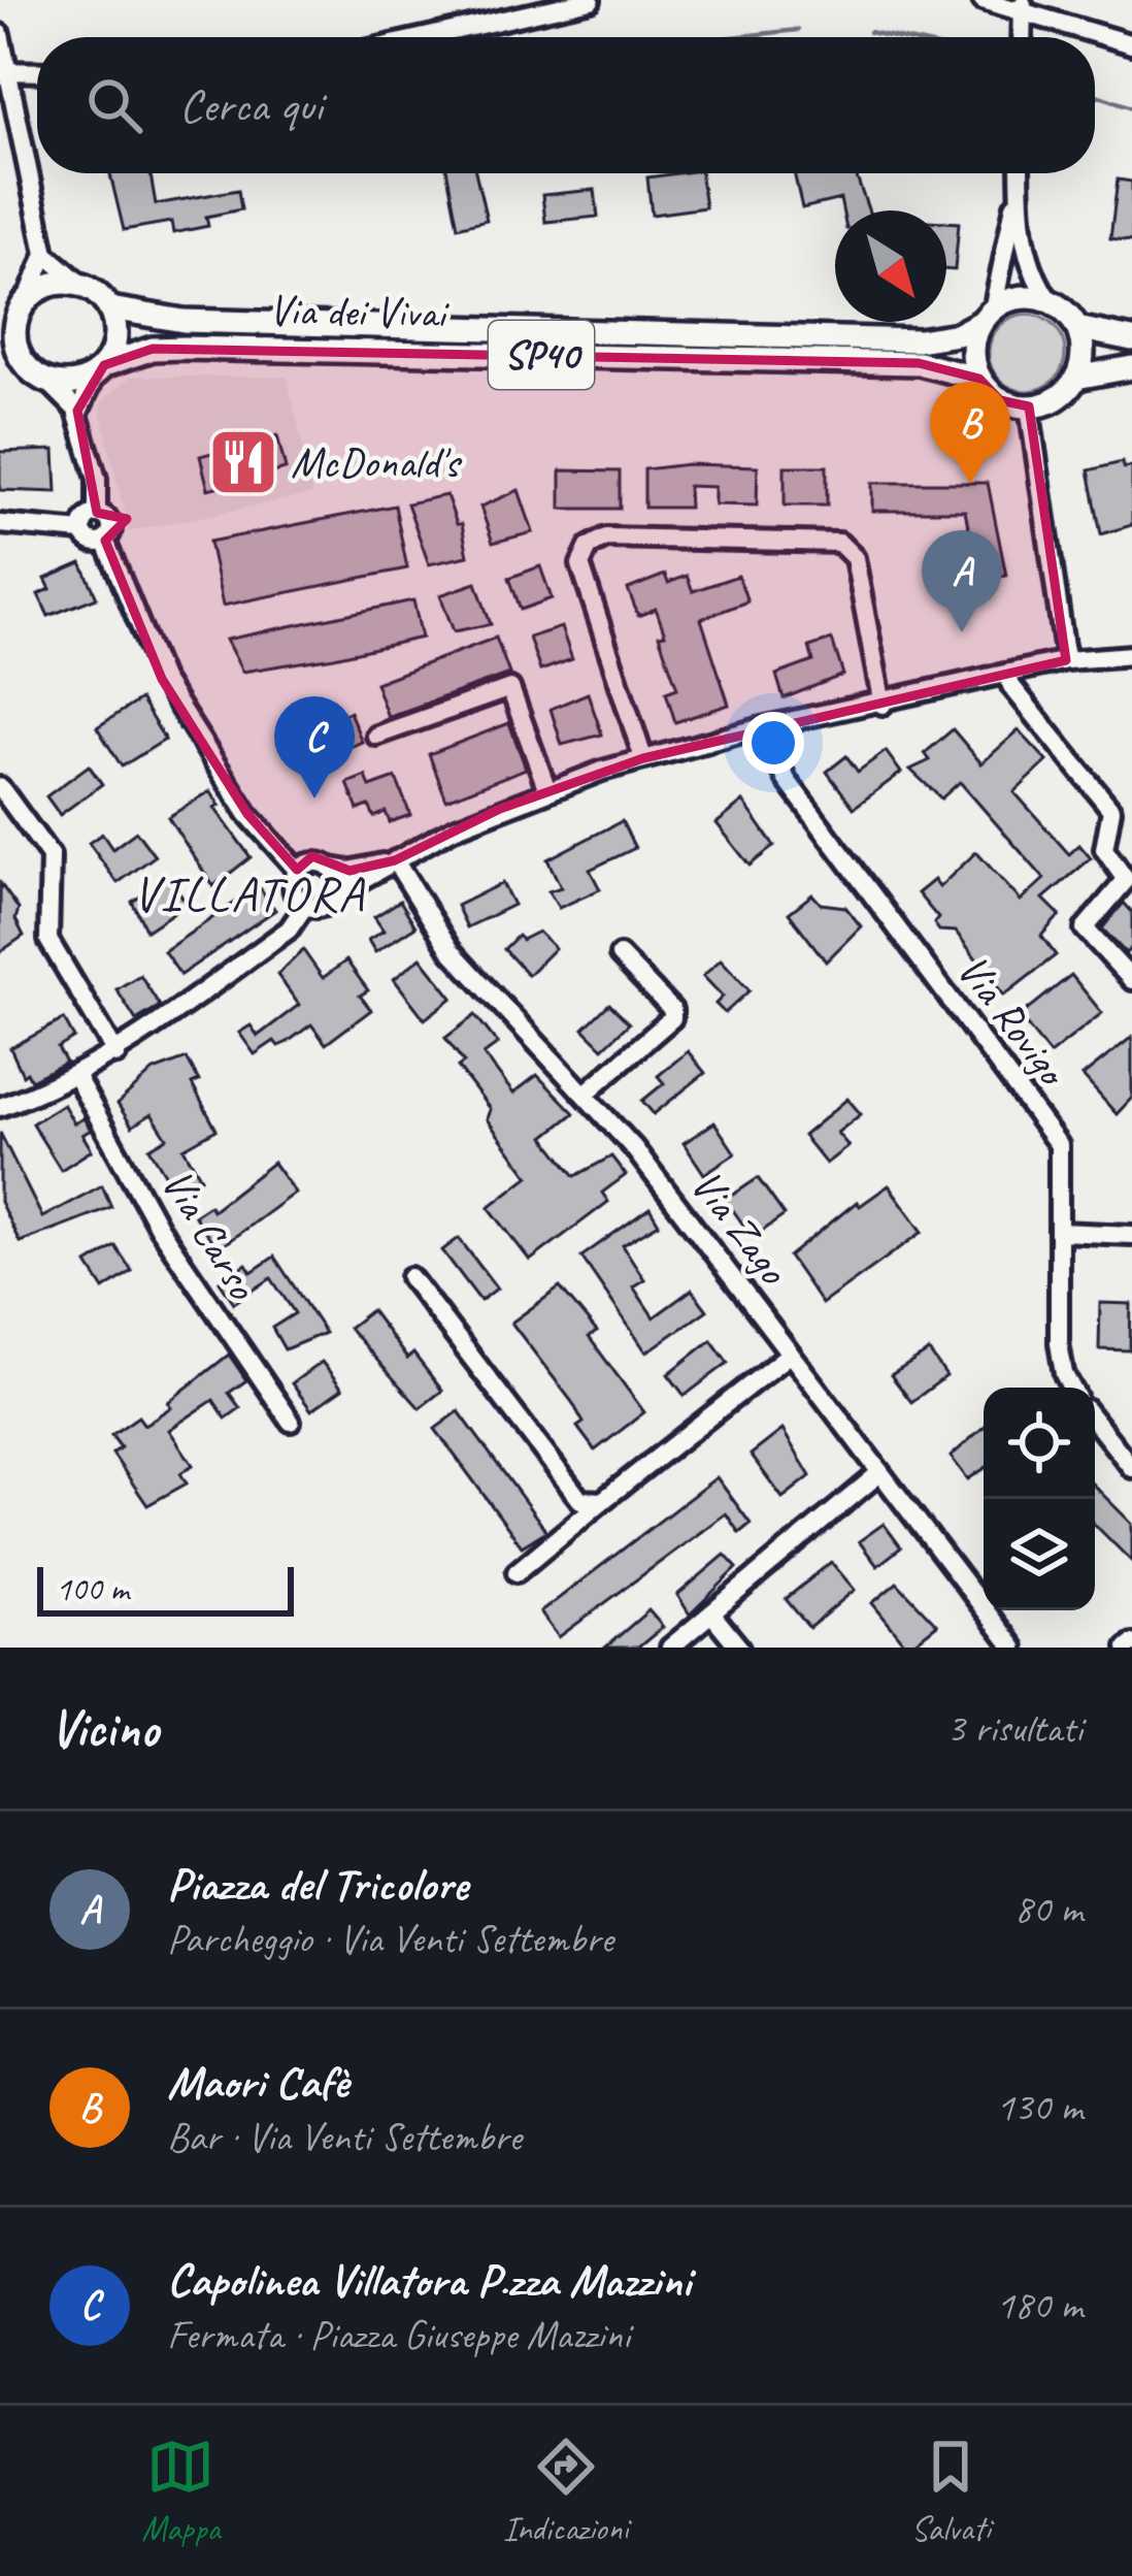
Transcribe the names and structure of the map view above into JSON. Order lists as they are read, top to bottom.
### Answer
{
  "streets": {
    "main road": ["Via dei Vivai", "SP40"],
    "street": ["Via Rovigo", "Via Zago", "Via Carso"]
  },
  "crossings": [
    ["Via dei Vivai", "SP40"]
  ],
  "districts": ["VILLATORA"],
  "places": {
    "restaurant": ["McDonald's"]
  },
  "scale_bar": "100 m",
  "north": "bottom right",
  "page": {
    "search": "Cerca qui",
    "pins": ["B", "A", "C"],
    "scale": "100 m",
    "heading": ["Vicino", "3 risultati"],
    "list": [
      {
        "mark": "A",
        "name": "Piazza del Tricolore",
        "note": "Parcheggio · Via Venti Settembre",
        "value": "80 m"
      },
      {
        "mark": "B",
        "name": "Maori Cafè",
        "note": "Bar · Via Venti Settembre",
        "value": "130 m"
      },
      {
        "mark": "C",
        "name": "Capolinea Villatora P.zza Mazzini",
        "note": "Fermata · Piazza Giuseppe Mazzini",
        "value": "180 m"
      }
    ],
    "nav": ["Mappa", "Indicazioni", "Salvati"]
  }
}
